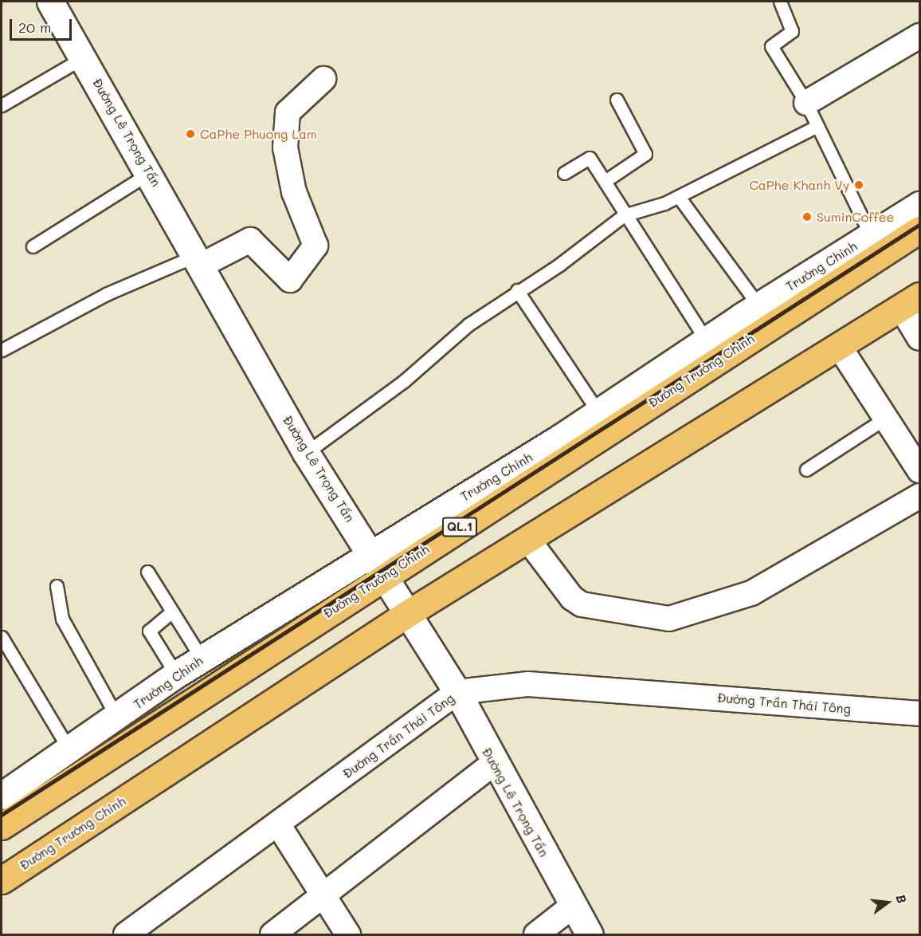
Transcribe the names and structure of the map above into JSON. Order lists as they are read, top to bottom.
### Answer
{
  "streets": {
    "highway": ["Đường Trường Chinh", "QL.1"],
    "street": ["Đường Lê Trọng Tấn", "Trường Chinh", "Đường Trần Thái Tông"]
  },
  "crossings": [
    ["Đường Lê Trọng Tấn", "Trường Chinh"],
    ["Đường Lê Trọng Tấn", "Đường Trường Chinh"],
    ["Đường Lê Trọng Tấn", "Đường Trần Thái Tông"]
  ],
  "places": ["CaPhe Phuong Lam", "CaPhe Khanh Vy", "SuminCoffee"],
  "scale_bar": "20 m",
  "north": "right"
}
